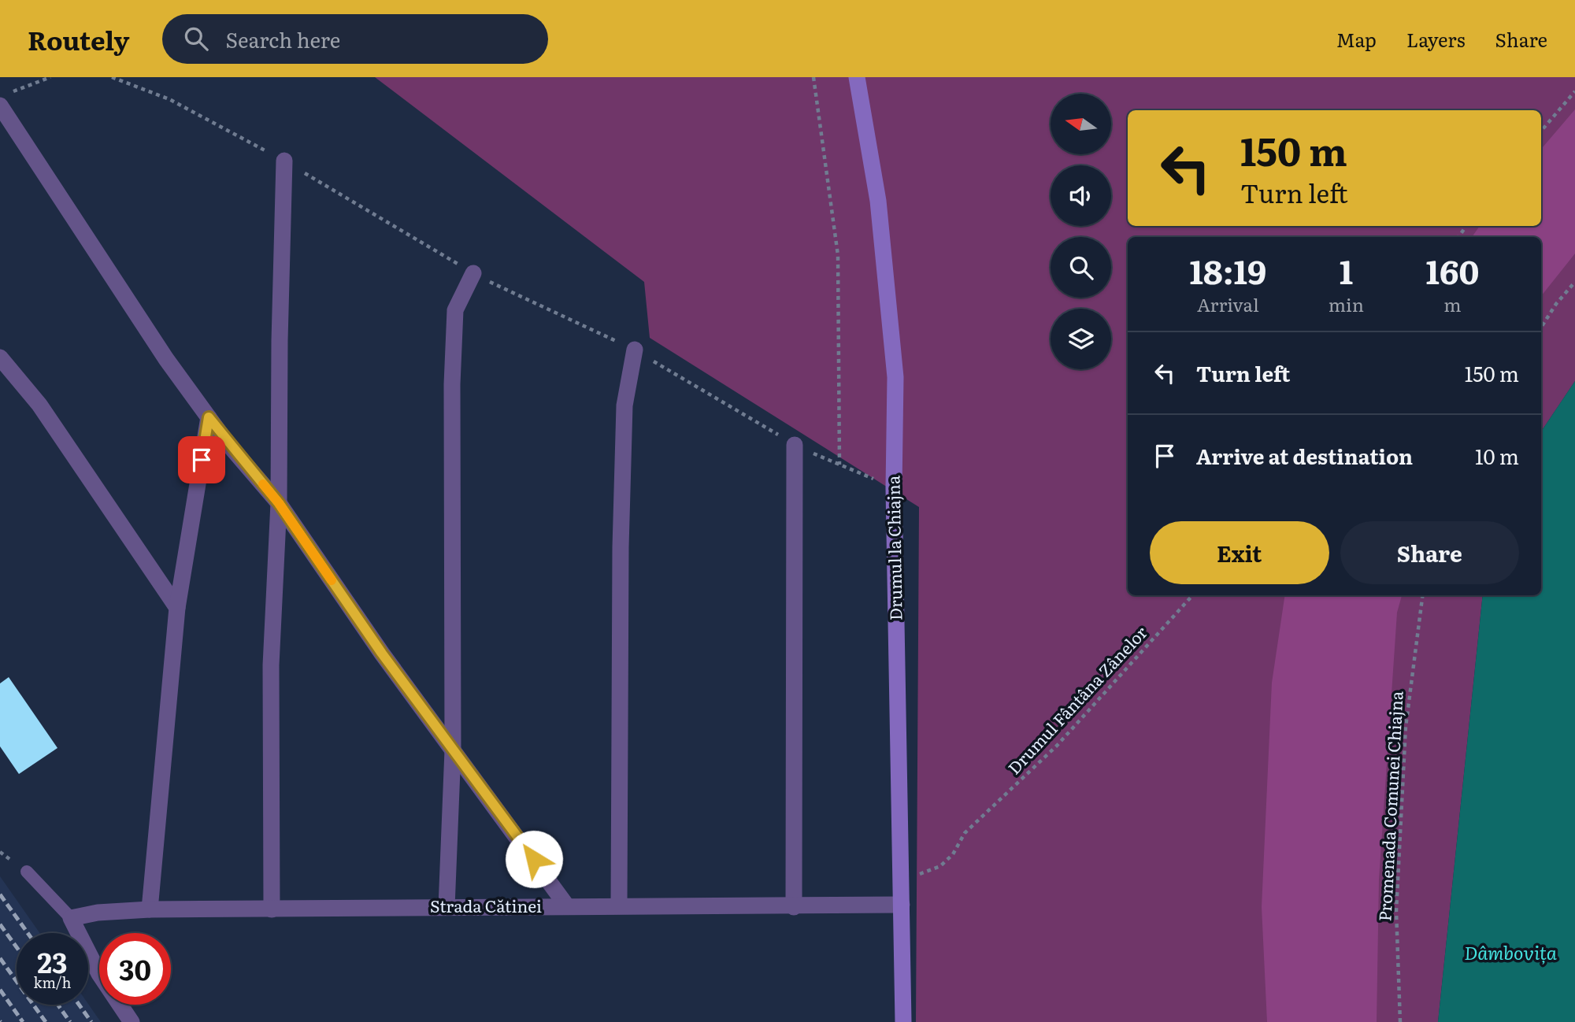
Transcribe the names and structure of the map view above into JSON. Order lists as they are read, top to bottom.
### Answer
{
  "streets": {
    "main road": ["Drumul la Chiajna"],
    "street": ["Strada Cătinei"],
    "path": ["Drumul Fântâna Zânelor", "Promenada Comunei Chiajna"]
  },
  "crossings": [
    ["Drumul la Chiajna", "Drumul Fântâna Zânelor"],
    ["Drumul la Chiajna", "Strada Cătinei"]
  ],
  "water": ["Dâmbovița"],
  "north": "left",
  "page": {
    "header": "Routely",
    "search": "Search here",
    "nav": ["Map", "Layers", "Share"],
    "turn": ["150 m", "Turn left"],
    "eta": [
      "18:19",
      "Arrival",
      "1",
      "min",
      "160",
      "m"
    ],
    "list": [
      {
        "name": "Turn left",
        "value": "150 m"
      },
      {
        "name": "Arrive at destination",
        "value": "10 m"
      }
    ],
    "buttons": ["Exit", "Share"],
    "speed": "23 km/h",
    "limit": "30"
  }
}
